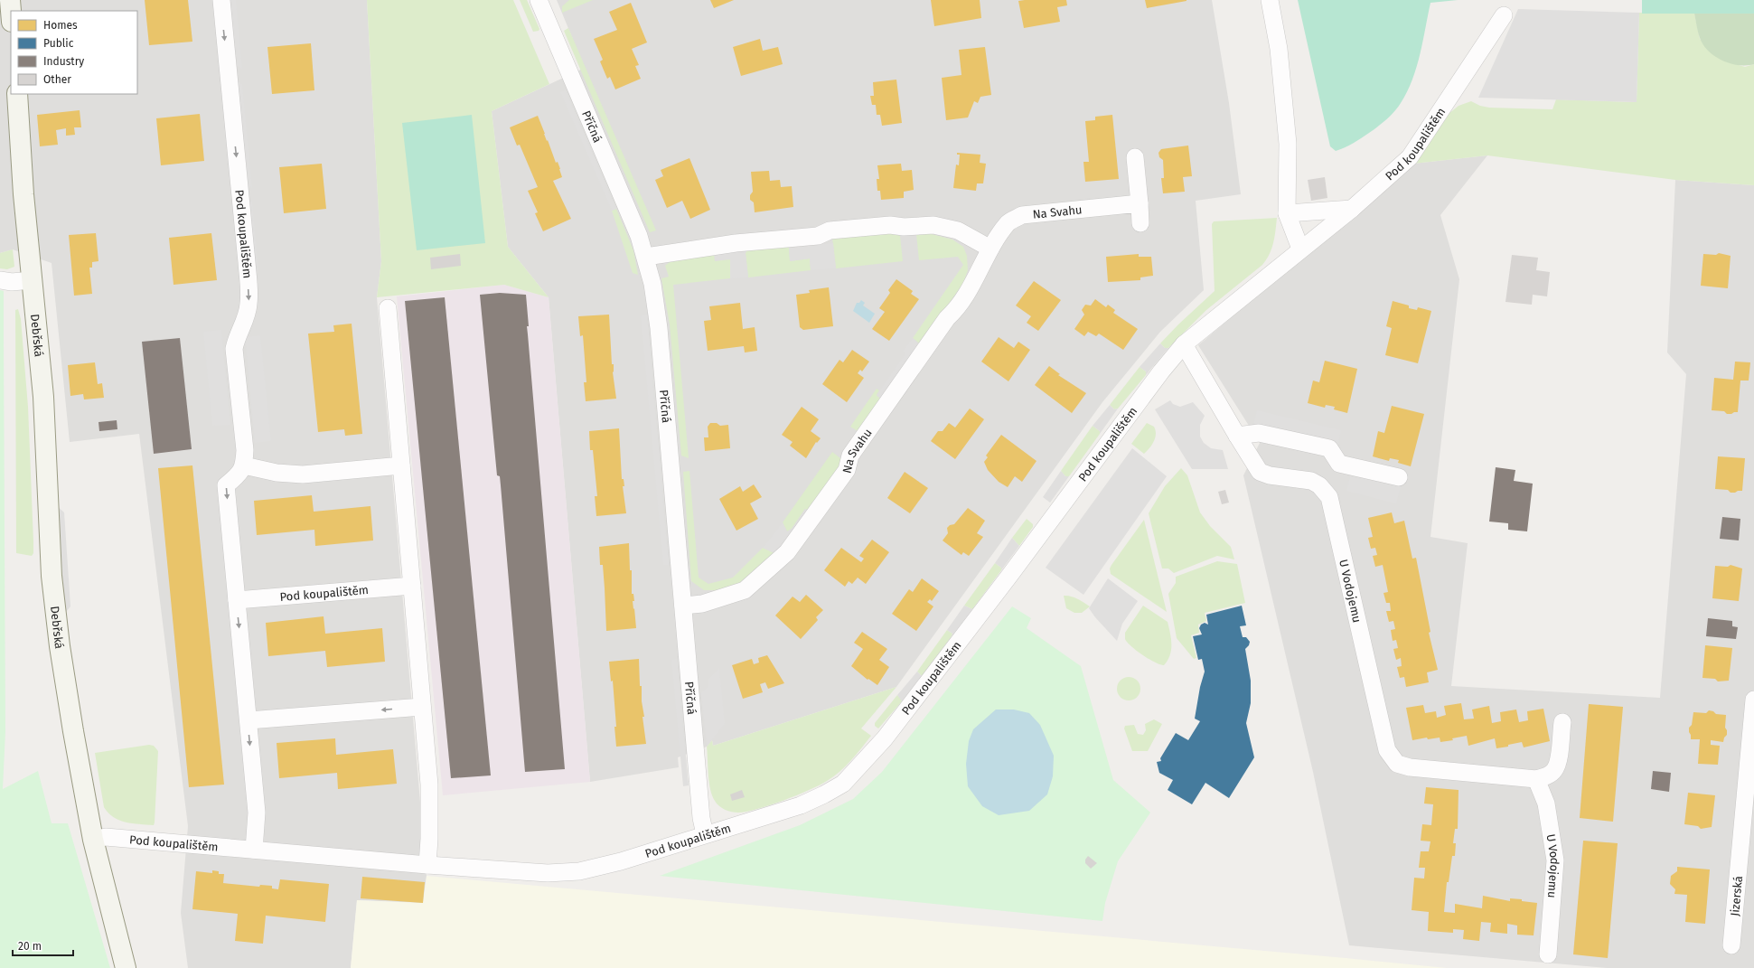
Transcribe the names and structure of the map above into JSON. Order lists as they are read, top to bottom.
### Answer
{
  "streets": {
    "main road": ["Debřská"],
    "street": [
      "Příčná",
      "Pod koupalištěm",
      "Na Svahu",
      "U Vodojemu",
      "Jizerská"
    ]
  },
  "crossings": [
    ["Příčná", "Pod koupalištěm"],
    ["Příčná", "Na Svahu"],
    ["Pod koupalištěm", "Debřská"],
    ["Pod koupalištěm", "U Vodojemu"]
  ],
  "legend": [
    "Homes",
    "Public",
    "Industry",
    "Other"
  ],
  "scale_bar": "20 m"
}
